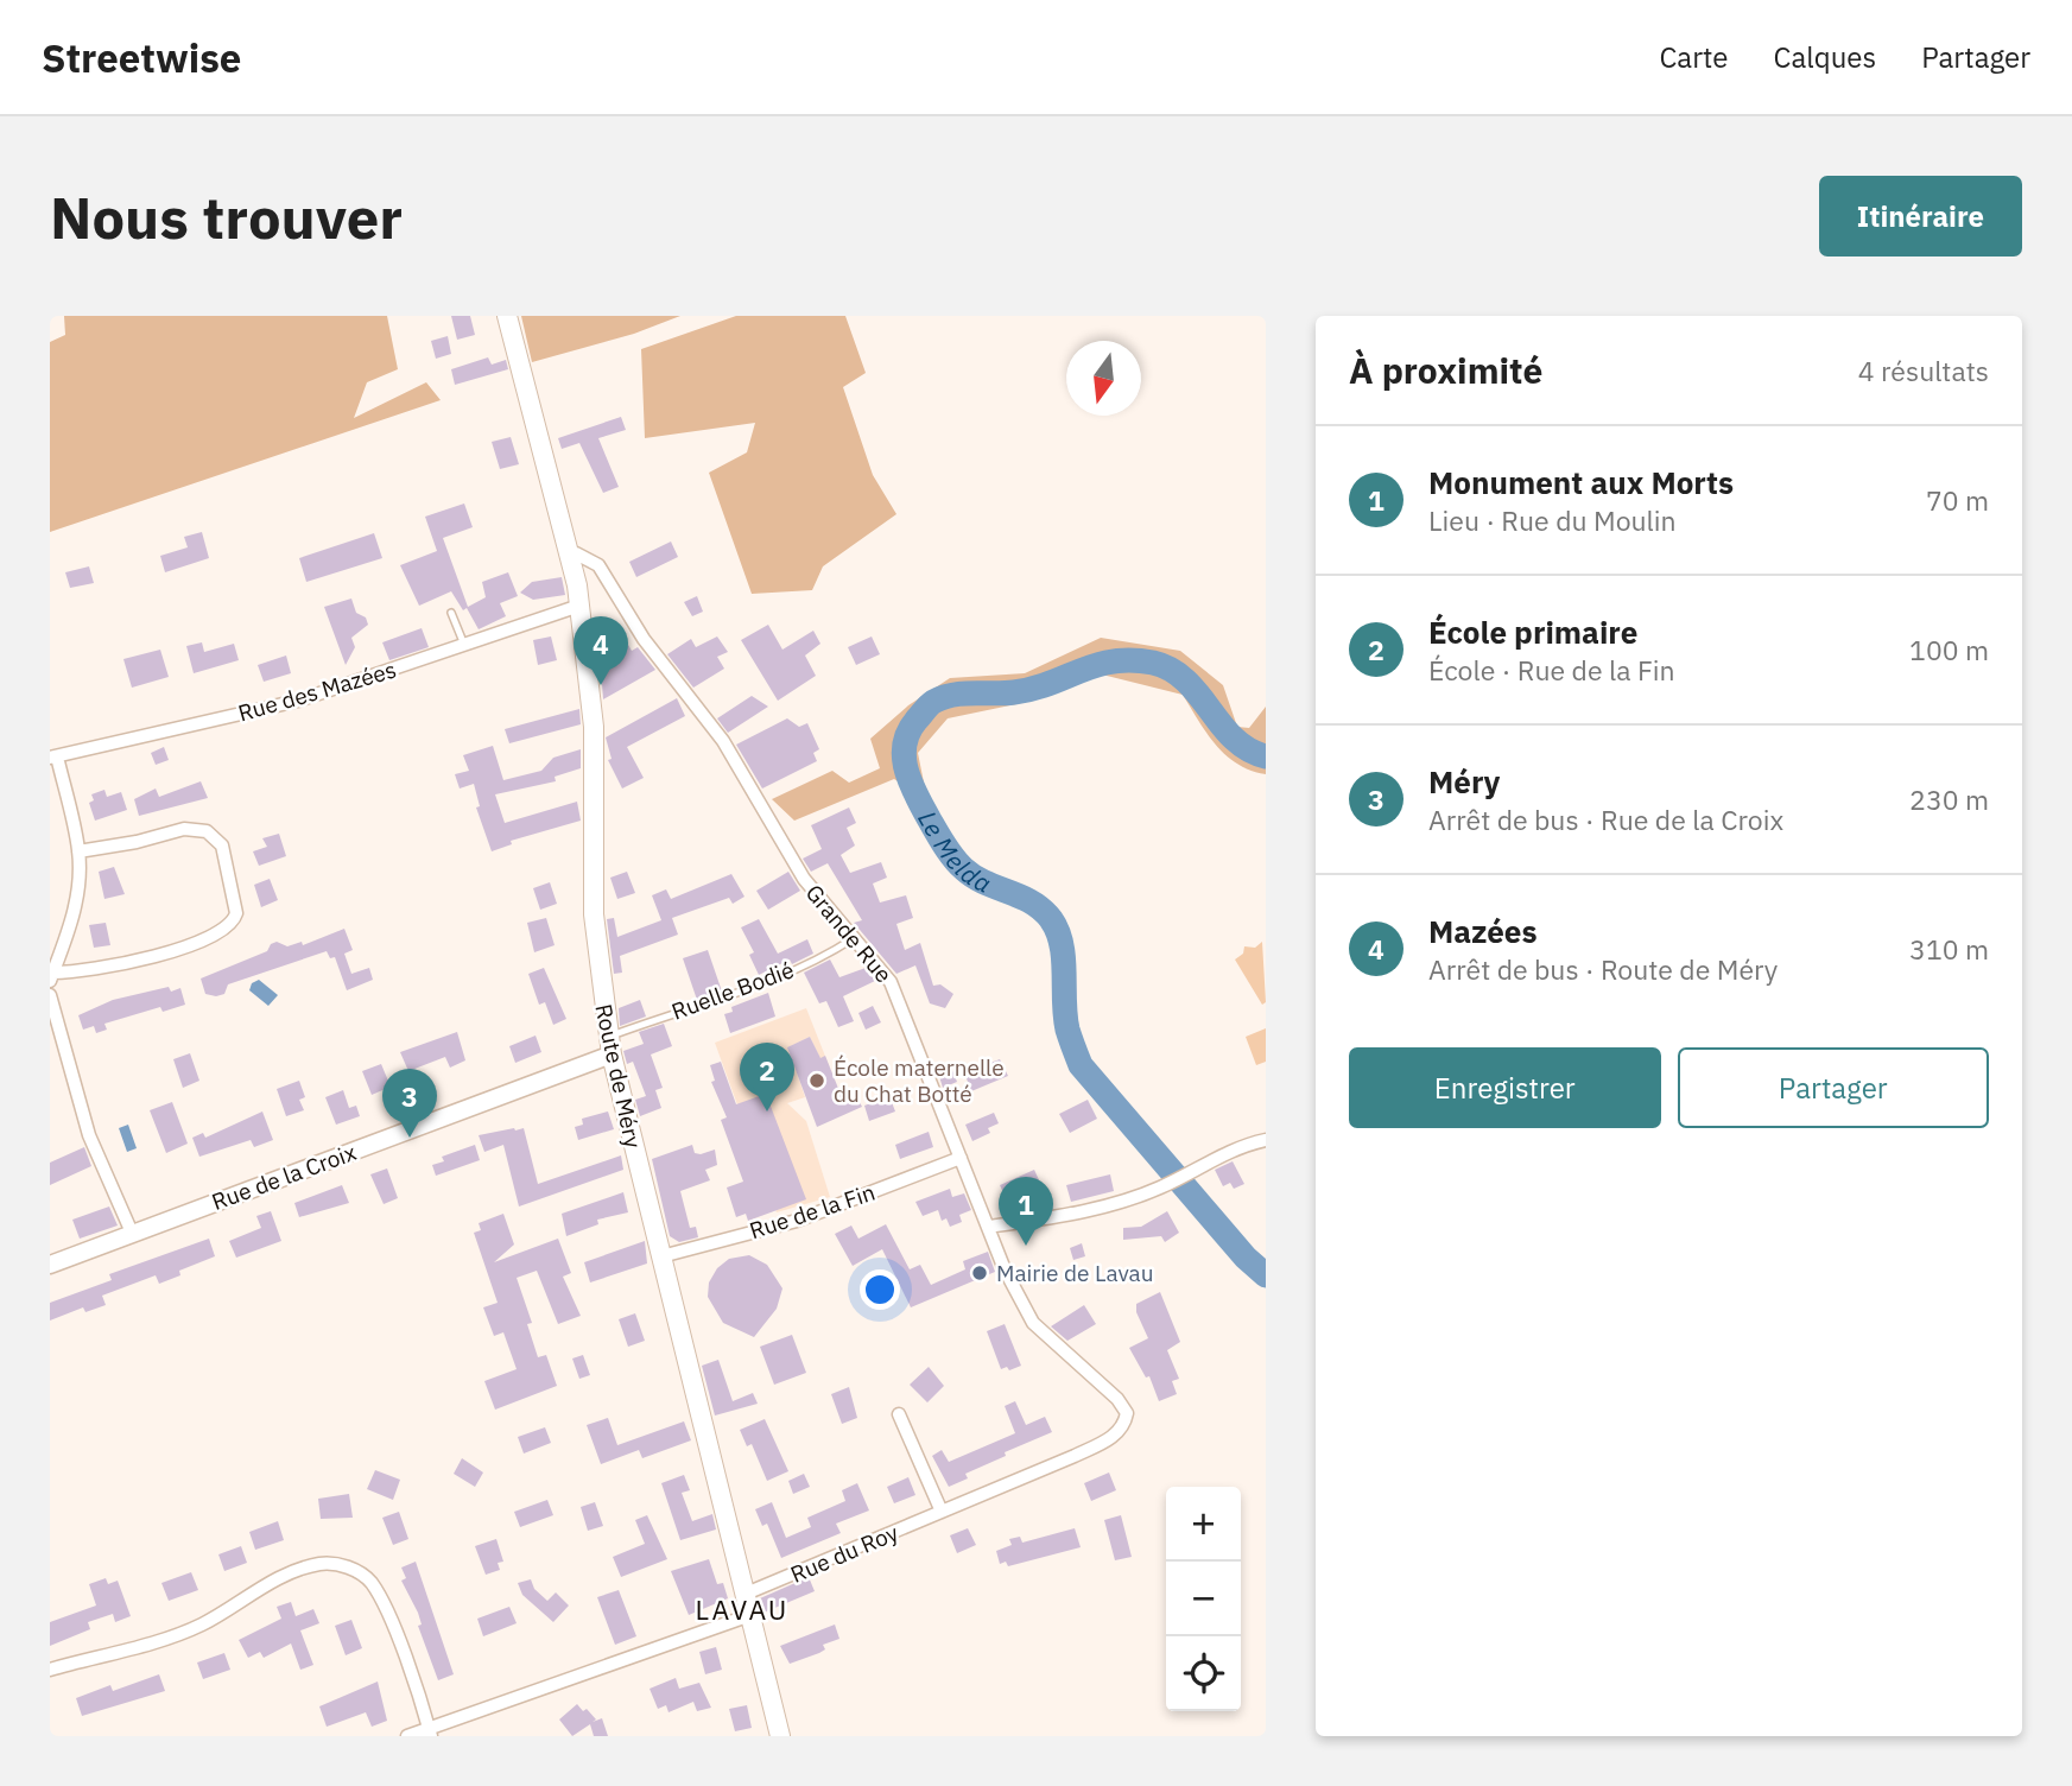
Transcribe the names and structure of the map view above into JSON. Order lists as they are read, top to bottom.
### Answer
{
  "streets": {
    "main road": ["Route de Méry"],
    "street": [
      "Rue des Mazées",
      "Grande Rue",
      "Rue de la Croix",
      "Rue de la Fin",
      "Rue du Roy"
    ],
    "lane": ["Ruelle Bodié"]
  },
  "crossings": [
    ["Rue des Mazées", "Route de Méry"],
    ["Grande Rue", "Ruelle Bodié"],
    ["Grande Rue", "Route de Méry"],
    ["Grande Rue", "Rue de la Fin"],
    ["Grande Rue", "Rue du Roy"],
    ["Ruelle Bodié", "Route de Méry"],
    ["Ruelle Bodié", "Rue de la Croix"],
    ["Route de Méry", "Rue de la Croix"],
    ["Route de Méry", "Rue de la Fin"],
    ["Route de Méry", "Rue du Roy"]
  ],
  "districts": ["LAVAU"],
  "water": ["Le Melda"],
  "places": ["École maternelle du Chat Botté", "Mairie de Lavau"],
  "north": "bottom",
  "page": {
    "header": "Streetwise",
    "nav": ["Carte", "Calques", "Partager"],
    "buttons": [
      "Itinéraire",
      ["Enregistrer", "Partager"]
    ],
    "title": "Nous trouver",
    "heading": ["À proximité", "4 résultats"],
    "list": [
      {
        "mark": "1",
        "name": "Monument aux Morts",
        "note": "Lieu · Rue du Moulin",
        "value": "70 m"
      },
      {
        "mark": "2",
        "name": "École primaire",
        "note": "École · Rue de la Fin",
        "value": "100 m"
      },
      {
        "mark": "3",
        "name": "Méry",
        "note": "Arrêt de bus · Rue de la Croix",
        "value": "230 m"
      },
      {
        "mark": "4",
        "name": "Mazées",
        "note": "Arrêt de bus · Route de Méry",
        "value": "310 m"
      }
    ],
    "pins": [
      "4",
      "2",
      "3",
      "1"
    ],
    "map_buttons": ["+", "−"]
  }
}
